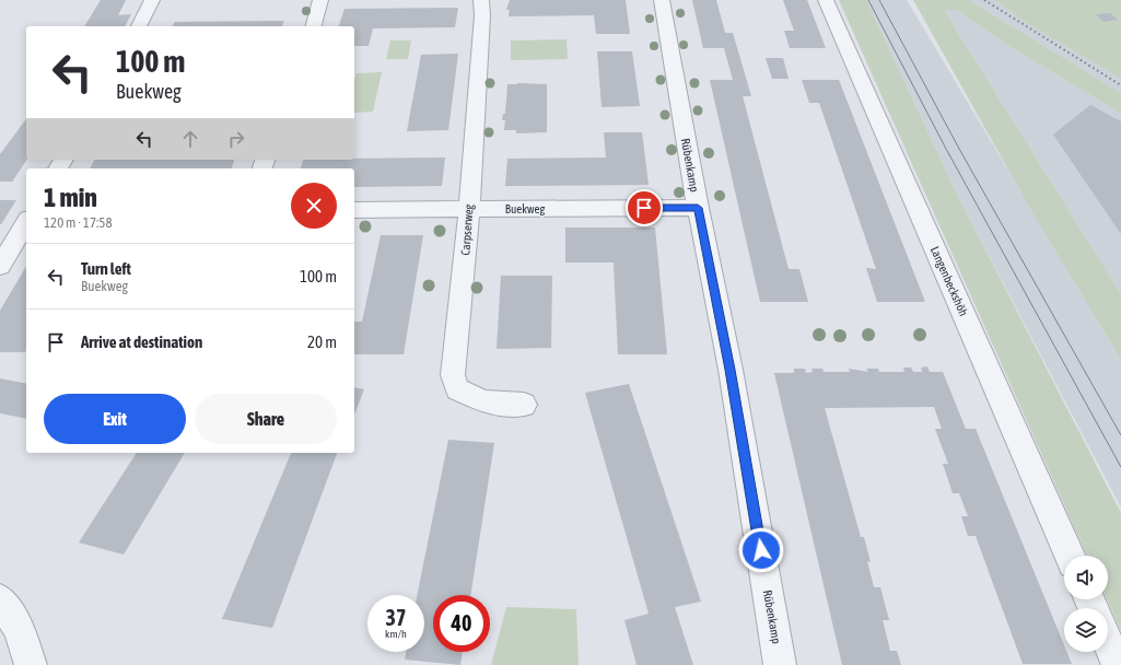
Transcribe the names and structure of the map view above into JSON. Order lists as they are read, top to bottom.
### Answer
{
  "streets": {
    "street": [
      "Rübenkamp",
      "Buekweg",
      "Carpserweg",
      "Langenbeckshöh"
    ]
  },
  "crossings": [
    ["Rübenkamp", "Buekweg"],
    ["Buekweg", "Carpserweg"]
  ],
  "page": {
    "turn": ["100 m", "Buekweg"],
    "heading": ["1 min", "120 m · 17:58"],
    "list": [
      {
        "name": "Turn left",
        "note": "Buekweg",
        "value": "100 m"
      },
      {
        "name": "Arrive at destination",
        "value": "20 m"
      }
    ],
    "buttons": ["Exit", "Share"],
    "speed": "37 km/h",
    "limit": "40"
  }
}
